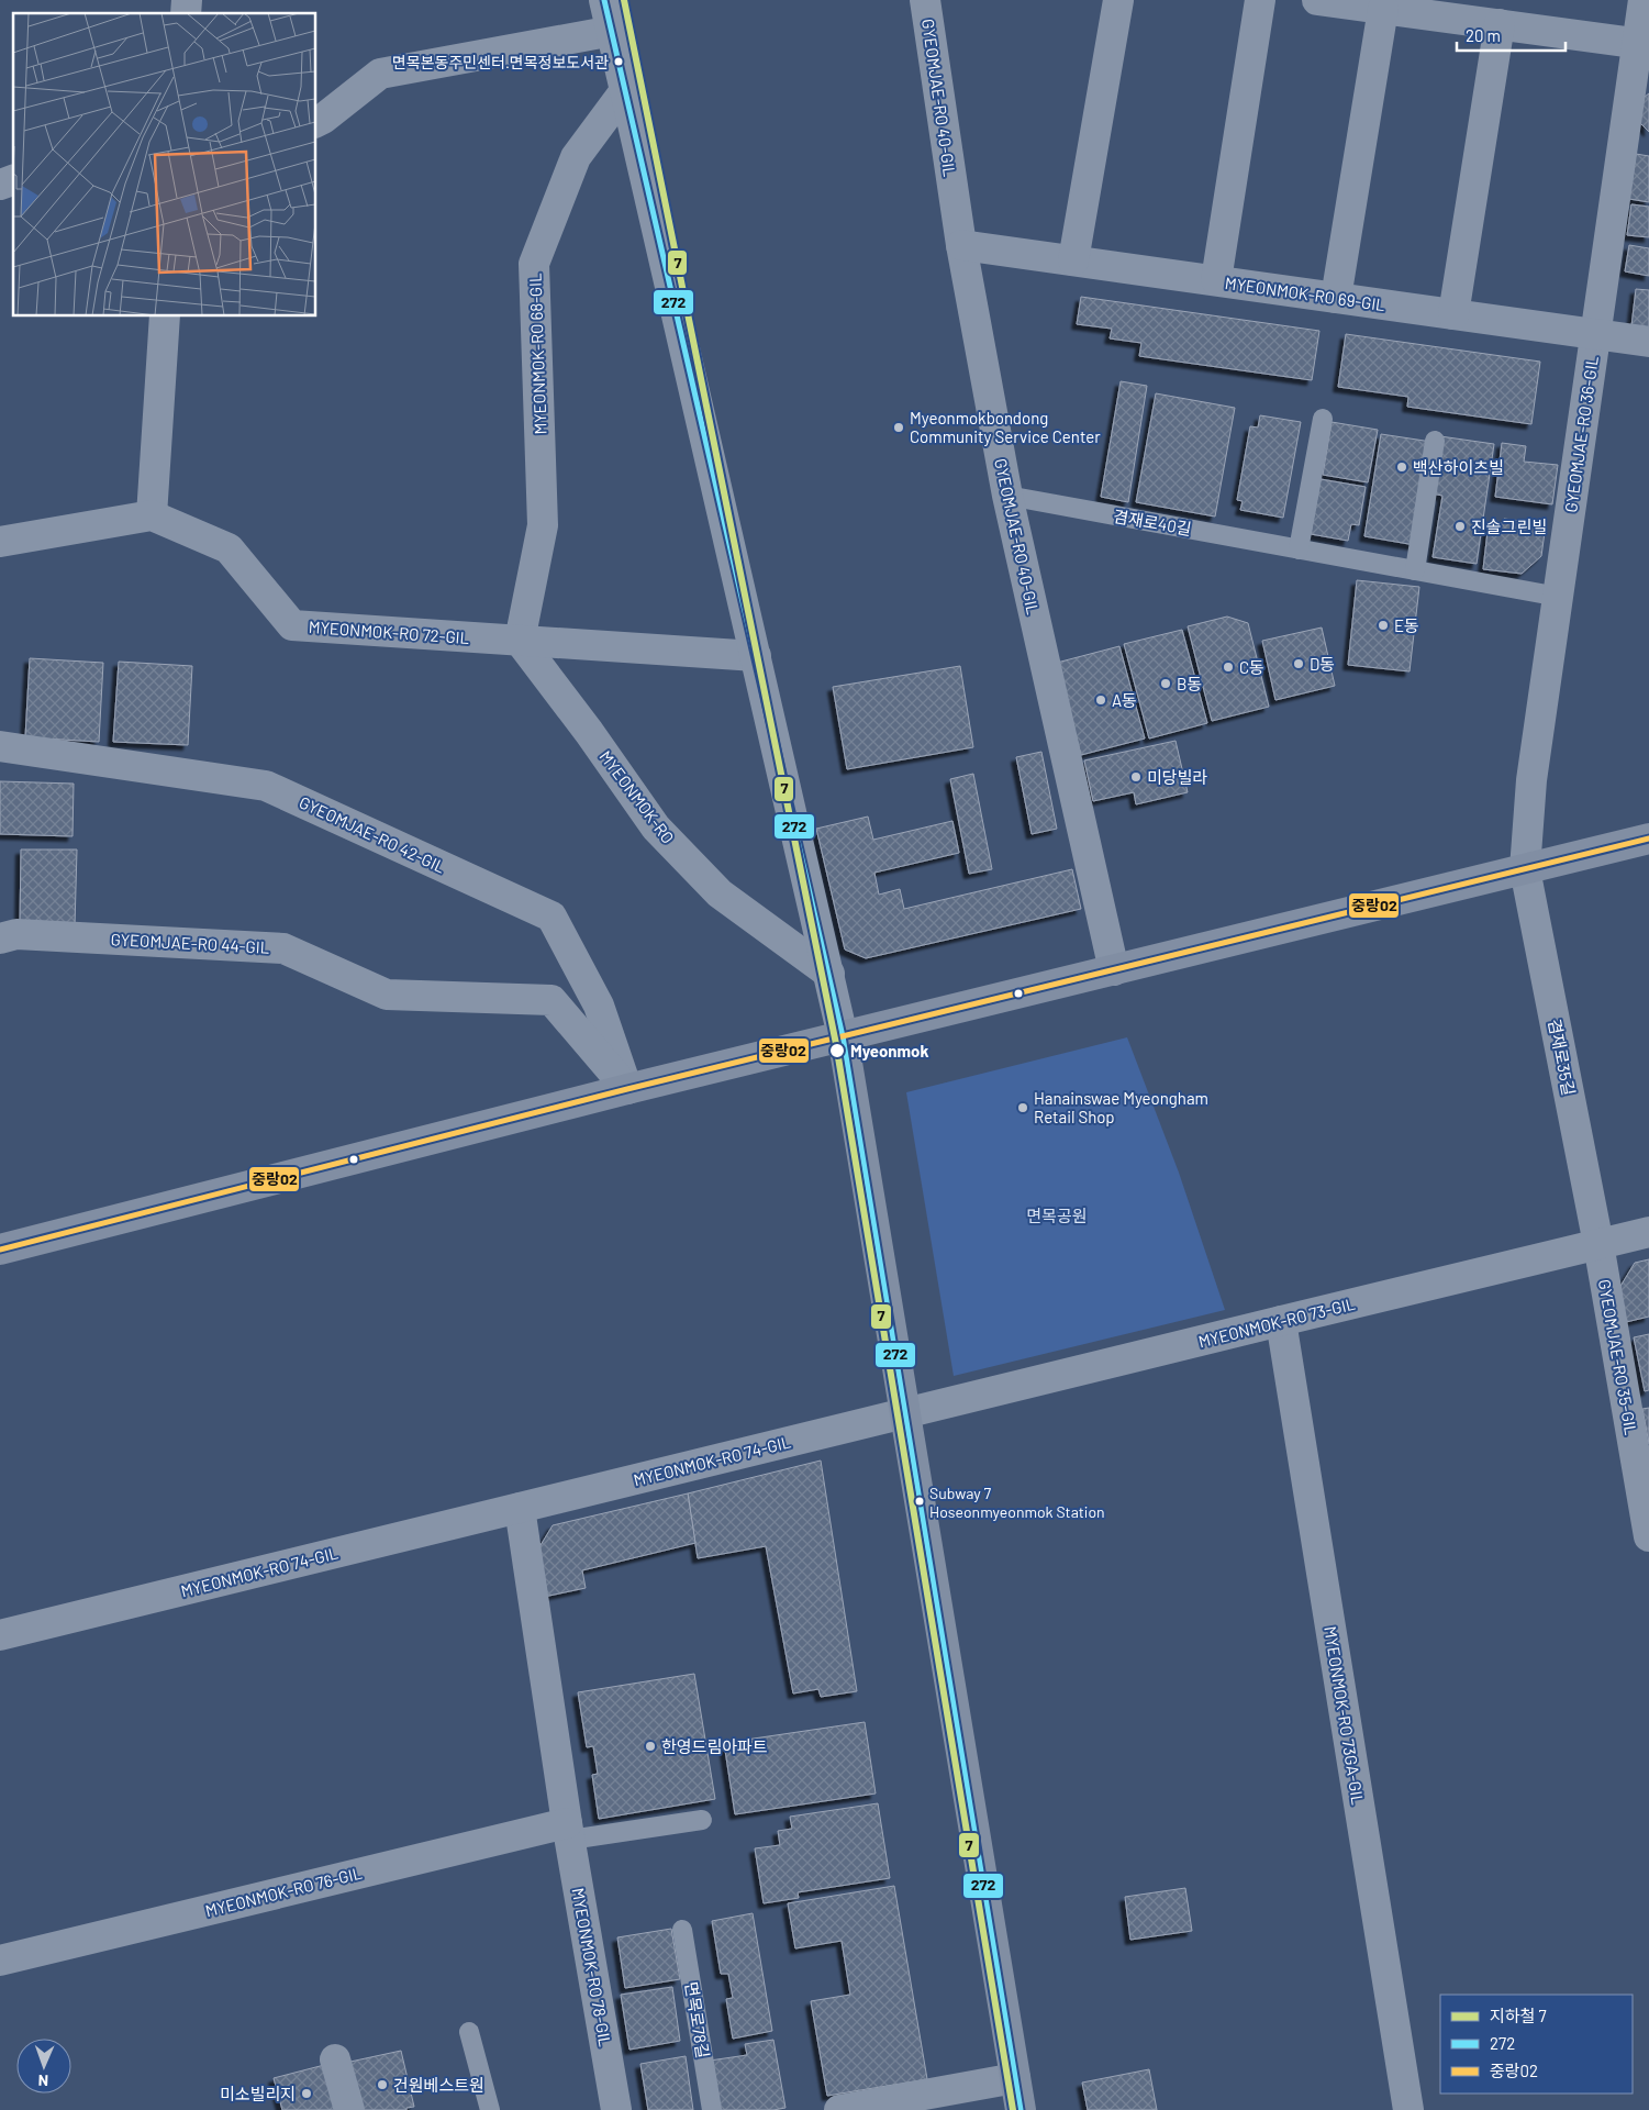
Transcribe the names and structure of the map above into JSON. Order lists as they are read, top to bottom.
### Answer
{
  "streets": {
    "street": [
      "GYEOMJAE-RO 40-GIL",
      "MYEONMOK-RO 69-GIL",
      "MYEONMOK-RO 68-GIL",
      "GYEOMJAE-RO 36-GIL",
      "MYEONMOK-RO 72-GIL",
      "MYEONMOK-RO",
      "GYEOMJAE-RO 42-GIL",
      "GYEOMJAE-RO 44-GIL",
      "겸재로35길",
      "MYEONMOK-RO 73-GIL",
      "GYEOMJAE-RO 35-GIL",
      "MYEONMOK-RO 74-GIL",
      "MYEONMOK-RO 73GA-GIL",
      "MYEONMOK-RO 76-GIL",
      "MYEONMOK-RO 78-GIL"
    ],
    "lane": ["겸재로40길", "면목로78길"]
  },
  "crossings": [
    ["GYEOMJAE-RO 40-GIL", "MYEONMOK-RO 69-GIL"],
    ["GYEOMJAE-RO 40-GIL", "겸재로40길"],
    ["MYEONMOK-RO 69-GIL", "GYEOMJAE-RO 36-GIL"],
    ["MYEONMOK-RO 68-GIL", "MYEONMOK-RO 72-GIL"],
    ["MYEONMOK-RO 68-GIL", "MYEONMOK-RO"],
    ["GYEOMJAE-RO 36-GIL", "겸재로40길"],
    ["GYEOMJAE-RO 36-GIL", "겸재로35길"],
    ["MYEONMOK-RO 72-GIL", "MYEONMOK-RO"],
    ["GYEOMJAE-RO 42-GIL", "GYEOMJAE-RO 44-GIL"],
    ["겸재로35길", "MYEONMOK-RO 73-GIL"],
    ["겸재로35길", "GYEOMJAE-RO 35-GIL"],
    ["MYEONMOK-RO 73-GIL", "GYEOMJAE-RO 35-GIL"],
    ["MYEONMOK-RO 73-GIL", "MYEONMOK-RO 74-GIL"],
    ["MYEONMOK-RO 73-GIL", "MYEONMOK-RO 73GA-GIL"],
    ["MYEONMOK-RO 76-GIL", "MYEONMOK-RO 78-GIL"]
  ],
  "parks": ["면목공원"],
  "places": [
    "면목본동주민센터.면목정보도서관",
    "Myeonmokbondong Community Service Center",
    "백산하이츠빌",
    "진솔그린빌",
    "E동",
    "D동",
    "C동",
    "B동",
    "A동",
    "미당빌라",
    "Myeonmok",
    "Hanainswae Myeongham Retail Shop",
    "Subway 7 Hoseonmyeonmok Station",
    "한영드림아파트",
    "건원베스트원",
    "미소빌리지"
  ],
  "lines": ["metro line 7", "transit line 272", "transit line 중랑02"],
  "legend": ["지하철 7", "272", "중랑02"],
  "scale_bar": "20 m",
  "north": "bottom"
}
